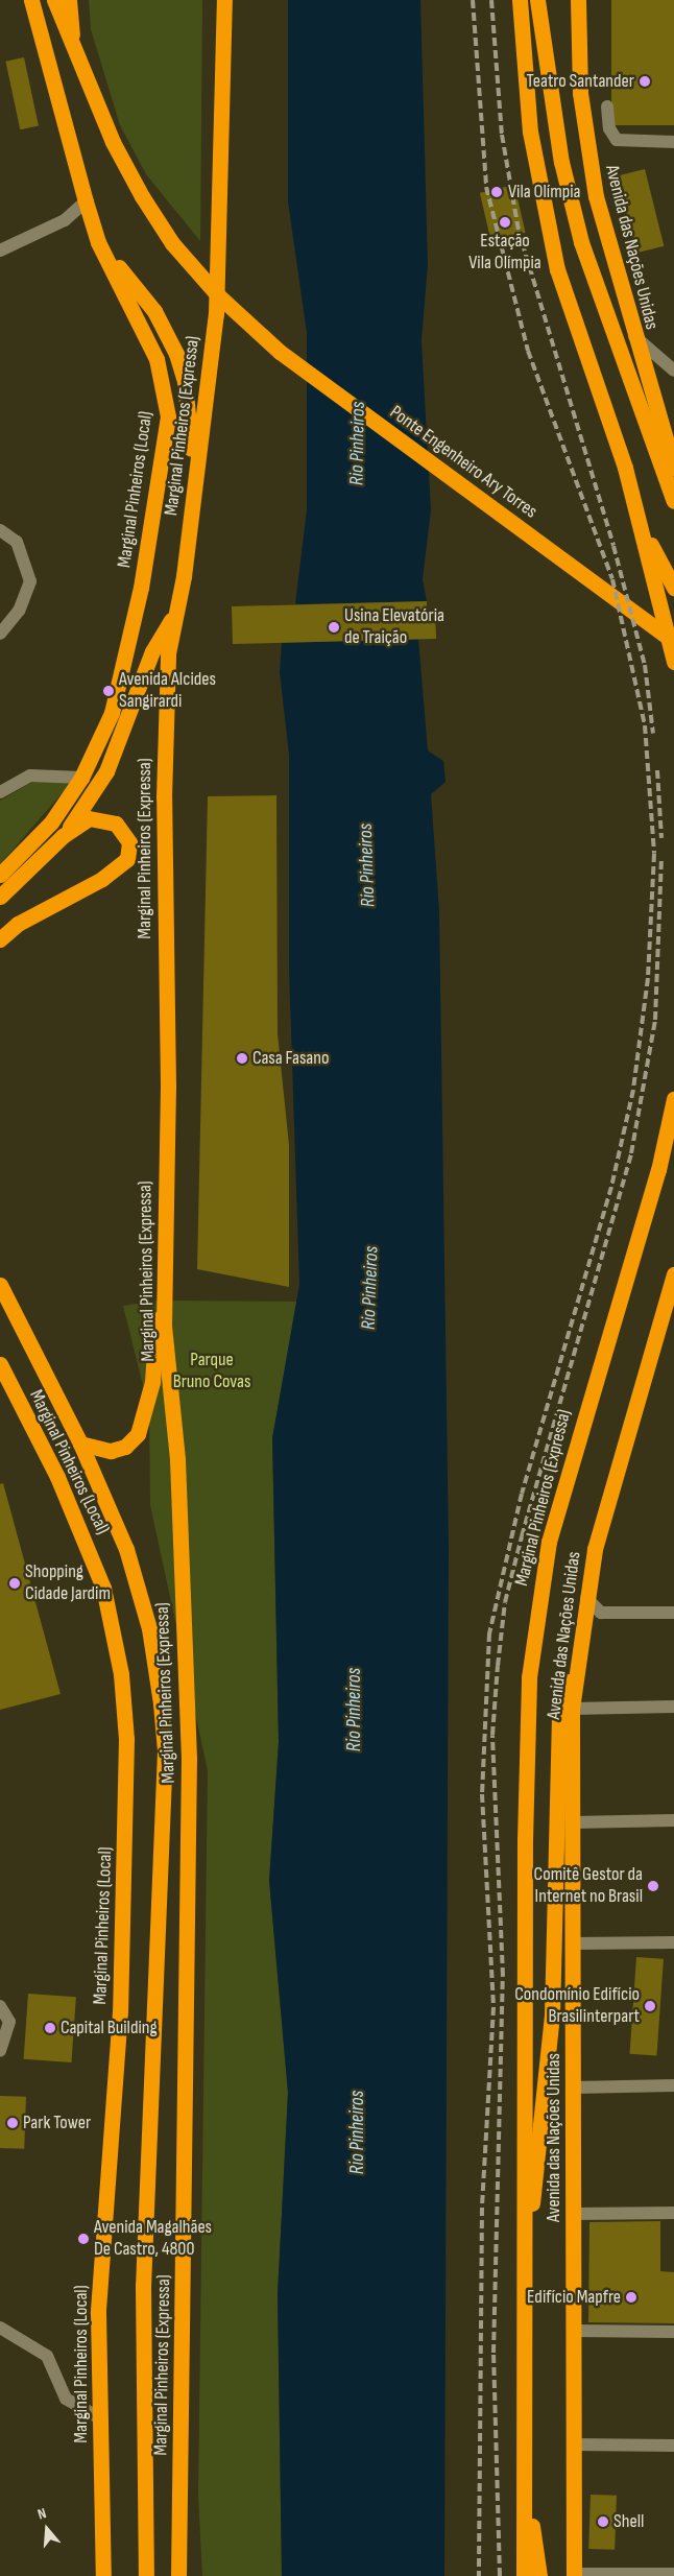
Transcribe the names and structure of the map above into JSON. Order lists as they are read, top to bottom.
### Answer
{
  "streets": {
    "highway": [
      "Avenida das Nações Unidas",
      "Marginal Pinheiros (Expressa)",
      "Ponte Engenheiro Ary Torres",
      "Marginal Pinheiros (Local)"
    ]
  },
  "water": ["Rio Pinheiros"],
  "parks": ["Parque Bruno Covas"],
  "places": [
    "Teatro Santander",
    "Vila Olímpia",
    "Estação Vila Olímpia",
    "Usina Elevatória de Traição",
    "Avenida Alcides Sangirardi",
    "Casa Fasano",
    "Shopping Cidade Jardim",
    "Comitê Gestor da Internet no Brasil",
    "Condomínio Edifício Brasilinterpart",
    "Capital Building",
    "Park Tower",
    "Avenida Magalhães De Castro, 4800",
    "Edifício Mapfre",
    "Shell"
  ],
  "north": "top"
}
